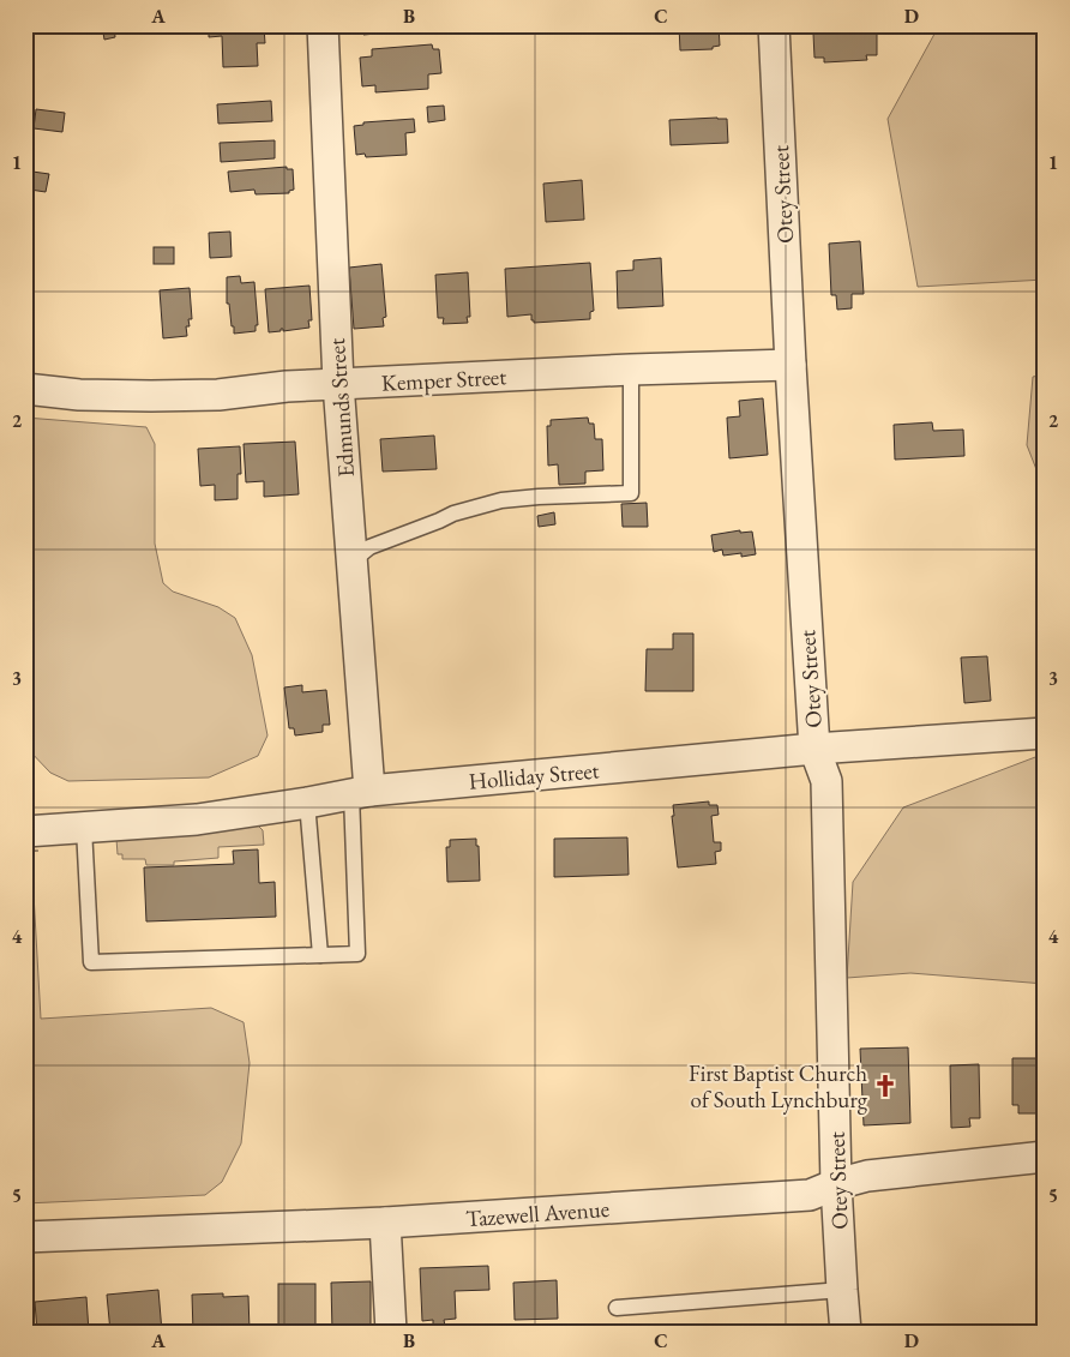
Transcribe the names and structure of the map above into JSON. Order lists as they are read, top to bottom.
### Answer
{
  "streets": {
    "street": [
      "Otey Street",
      "Kemper Street",
      "Edmunds Street",
      "Holliday Street",
      "Tazewell Avenue"
    ]
  },
  "crossings": [
    ["Otey Street", "Kemper Street"],
    ["Otey Street", "Holliday Street"],
    ["Otey Street", "Tazewell Avenue"],
    ["Kemper Street", "Edmunds Street"],
    ["Edmunds Street", "Holliday Street"]
  ],
  "places": {
    "church": ["First Baptist Church of South Lynchburg"]
  },
  "grid": {
    "columns": [
      "A",
      "B",
      "C",
      "D"
    ],
    "rows": [
      "1",
      "2",
      "3",
      "4",
      "5"
    ]
  }
}
